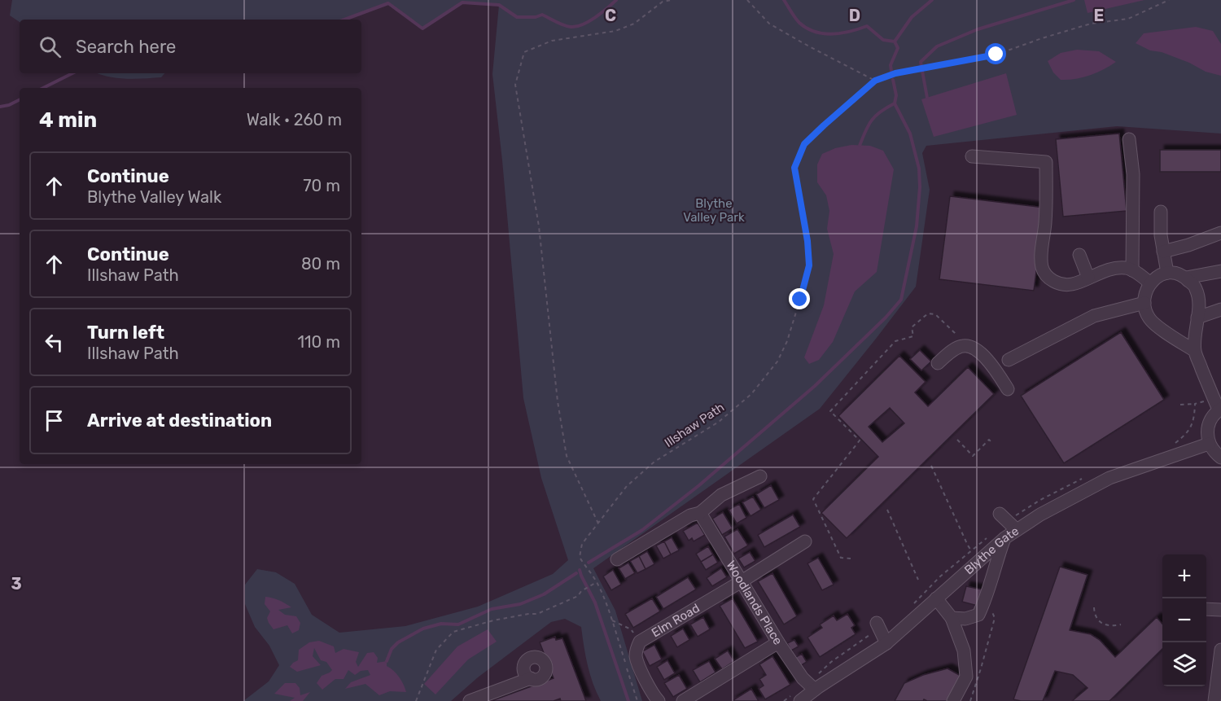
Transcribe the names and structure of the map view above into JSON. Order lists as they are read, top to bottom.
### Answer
{
  "streets": {
    "street": ["Blythe Gate", "Woodlands Place", "Elm Road"],
    "path": ["Illshaw Path"]
  },
  "crossings": [
    ["Blythe Gate", "Woodlands Place"],
    ["Woodlands Place", "Elm Road"]
  ],
  "parks": ["Blythe Valley Park"],
  "page": {
    "search": "Search here",
    "heading": ["4 min", "Walk · 260 m"],
    "list": [
      ["Continue", "Blythe Valley Walk", "70 m"],
      ["Continue", "Illshaw Path", "80 m"],
      ["Turn left", "Illshaw Path", "110 m"],
      "Arrive at destination"
    ],
    "map_buttons": ["+", "−"]
  },
  "grid": {
    "columns": ["C", "D", "E"],
    "rows": ["3"]
  }
}
